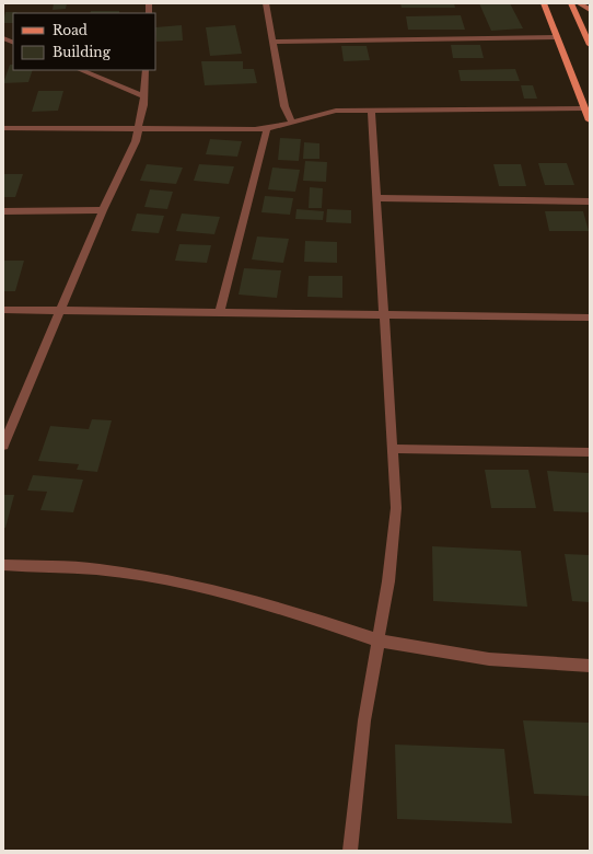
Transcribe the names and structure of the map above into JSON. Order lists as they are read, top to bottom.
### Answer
{
  "legend": ["Road", "Building"]
}
